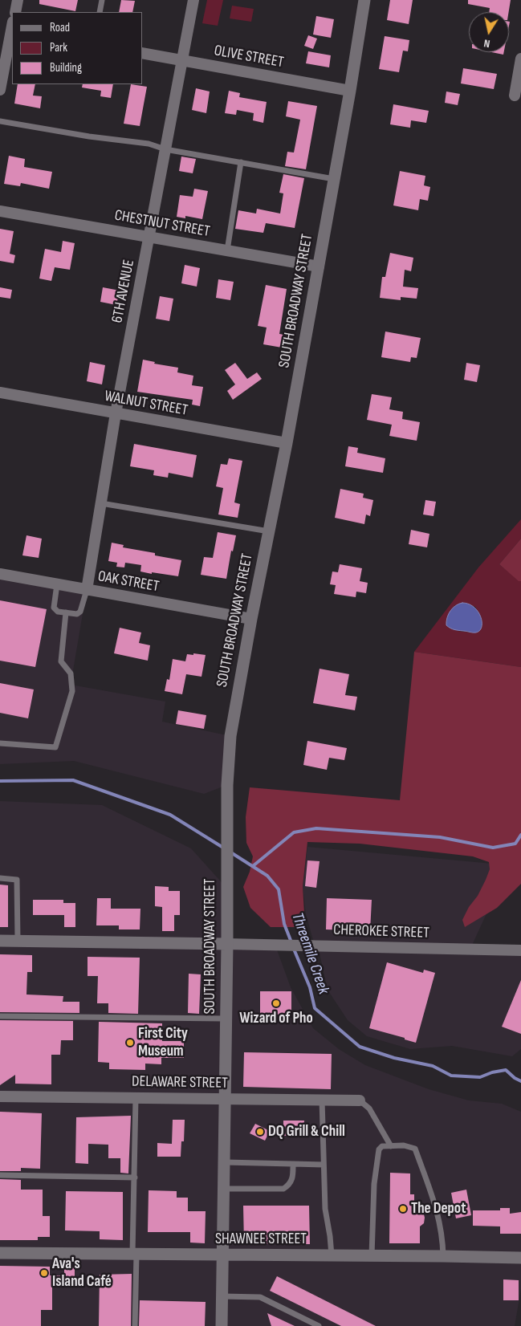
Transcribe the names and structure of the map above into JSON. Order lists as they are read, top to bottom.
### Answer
{
  "streets": {
    "street": [
      "OLIVE STREET",
      "CHESTNUT STREET",
      "6TH AVENUE",
      "SOUTH BROADWAY STREET",
      "WALNUT STREET",
      "OAK STREET",
      "CHEROKEE STREET",
      "DELAWARE STREET",
      "SHAWNEE STREET"
    ]
  },
  "crossings": [
    ["OLIVE STREET", "6TH AVENUE"],
    ["OLIVE STREET", "SOUTH BROADWAY STREET"],
    ["CHESTNUT STREET", "6TH AVENUE"],
    ["CHESTNUT STREET", "SOUTH BROADWAY STREET"],
    ["6TH AVENUE", "WALNUT STREET"],
    ["6TH AVENUE", "OAK STREET"],
    ["SOUTH BROADWAY STREET", "WALNUT STREET"],
    ["SOUTH BROADWAY STREET", "OAK STREET"],
    ["SOUTH BROADWAY STREET", "CHEROKEE STREET"],
    ["SOUTH BROADWAY STREET", "DELAWARE STREET"],
    ["SOUTH BROADWAY STREET", "SHAWNEE STREET"]
  ],
  "water": ["Threemile Creek"],
  "places": [
    "Wizard of Pho",
    "First City Museum",
    "DQ Grill & Chill",
    "The Depot",
    "Ava's Island Café"
  ],
  "legend": ["Road", "Park", "Building"],
  "north": "bottom"
}
